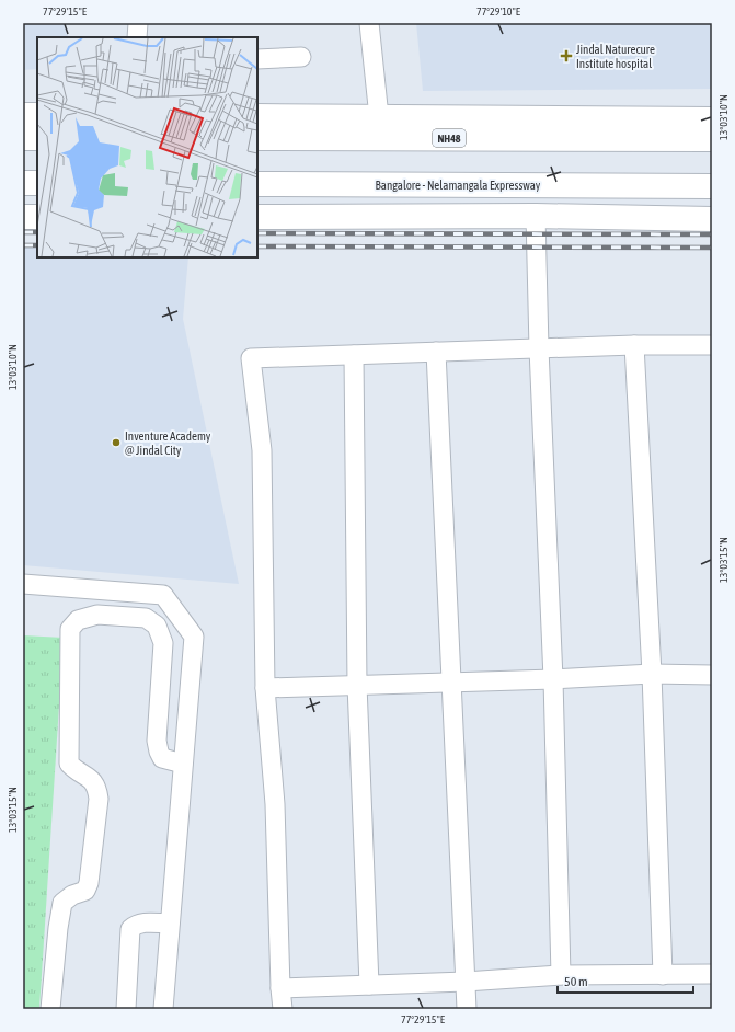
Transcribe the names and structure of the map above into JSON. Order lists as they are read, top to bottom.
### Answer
{
  "streets": {
    "main road": ["NH48", "Bangalore - Nelamangala Expressway"]
  },
  "places": {
    "health": ["Jindal Naturecure Institute hospital"],
    "other": ["Inventure Academy @ Jindal City"]
  },
  "scale_bar": "50 m",
  "coordinates": [
    "77°29'15\"E",
    "77°29'10\"E",
    "13°03'10\"N",
    "13°03'15\"N"
  ]
}
